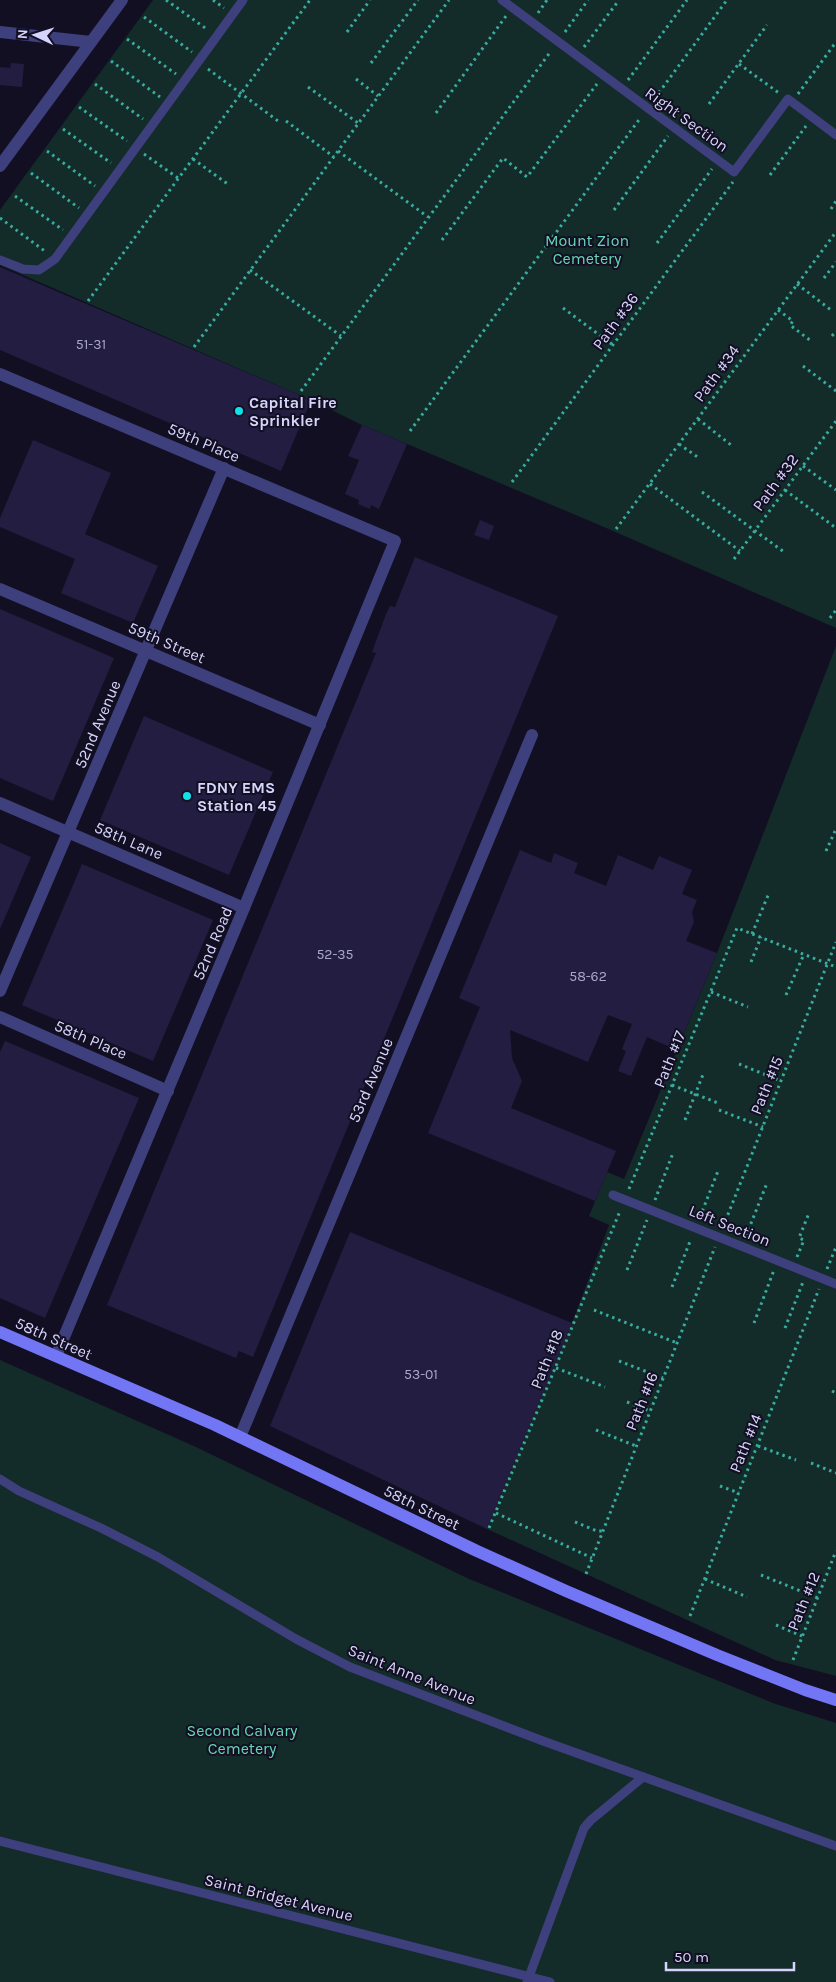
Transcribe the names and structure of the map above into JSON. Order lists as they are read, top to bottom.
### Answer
{
  "streets": {
    "main road": ["58th Street"],
    "street": [
      "59th Place",
      "59th Street",
      "52nd Avenue",
      "58th Lane",
      "52nd Road",
      "58th Place",
      "53rd Avenue"
    ],
    "lane": [
      "Right Section",
      "Left Section",
      "Saint Anne Avenue",
      "Saint Bridget Avenue"
    ],
    "path": [
      "Path #36",
      "Path #34",
      "Path #32",
      "Path #17",
      "Path #15",
      "Path #18",
      "Path #16",
      "Path #14",
      "Path #12"
    ]
  },
  "crossings": [
    ["Right Section", "Path #36"],
    ["59th Place", "52nd Avenue"],
    ["59th Place", "52nd Road"],
    ["59th Street", "52nd Avenue"],
    ["59th Street", "52nd Road"],
    ["52nd Avenue", "58th Lane"],
    ["58th Lane", "52nd Road"],
    ["52nd Road", "58th Place"],
    ["52nd Road", "58th Street"],
    ["Path #17", "Left Section"],
    ["Path #17", "Path #18"],
    ["53rd Avenue", "58th Street"],
    ["Path #15", "Left Section"],
    ["Path #15", "Path #16"],
    ["Left Section", "Path #18"],
    ["Left Section", "Path #16"],
    ["Left Section", "Path #14"]
  ],
  "parks": ["Mount Zion Cemetery", "Second Calvary Cemetery"],
  "places": ["Capital Fire Sprinkler", "FDNY EMS Station 45"],
  "house_numbers": [
    "51-31",
    "52-35",
    "58-62",
    "53-01"
  ],
  "scale_bar": "50 m",
  "north": "left"
}
